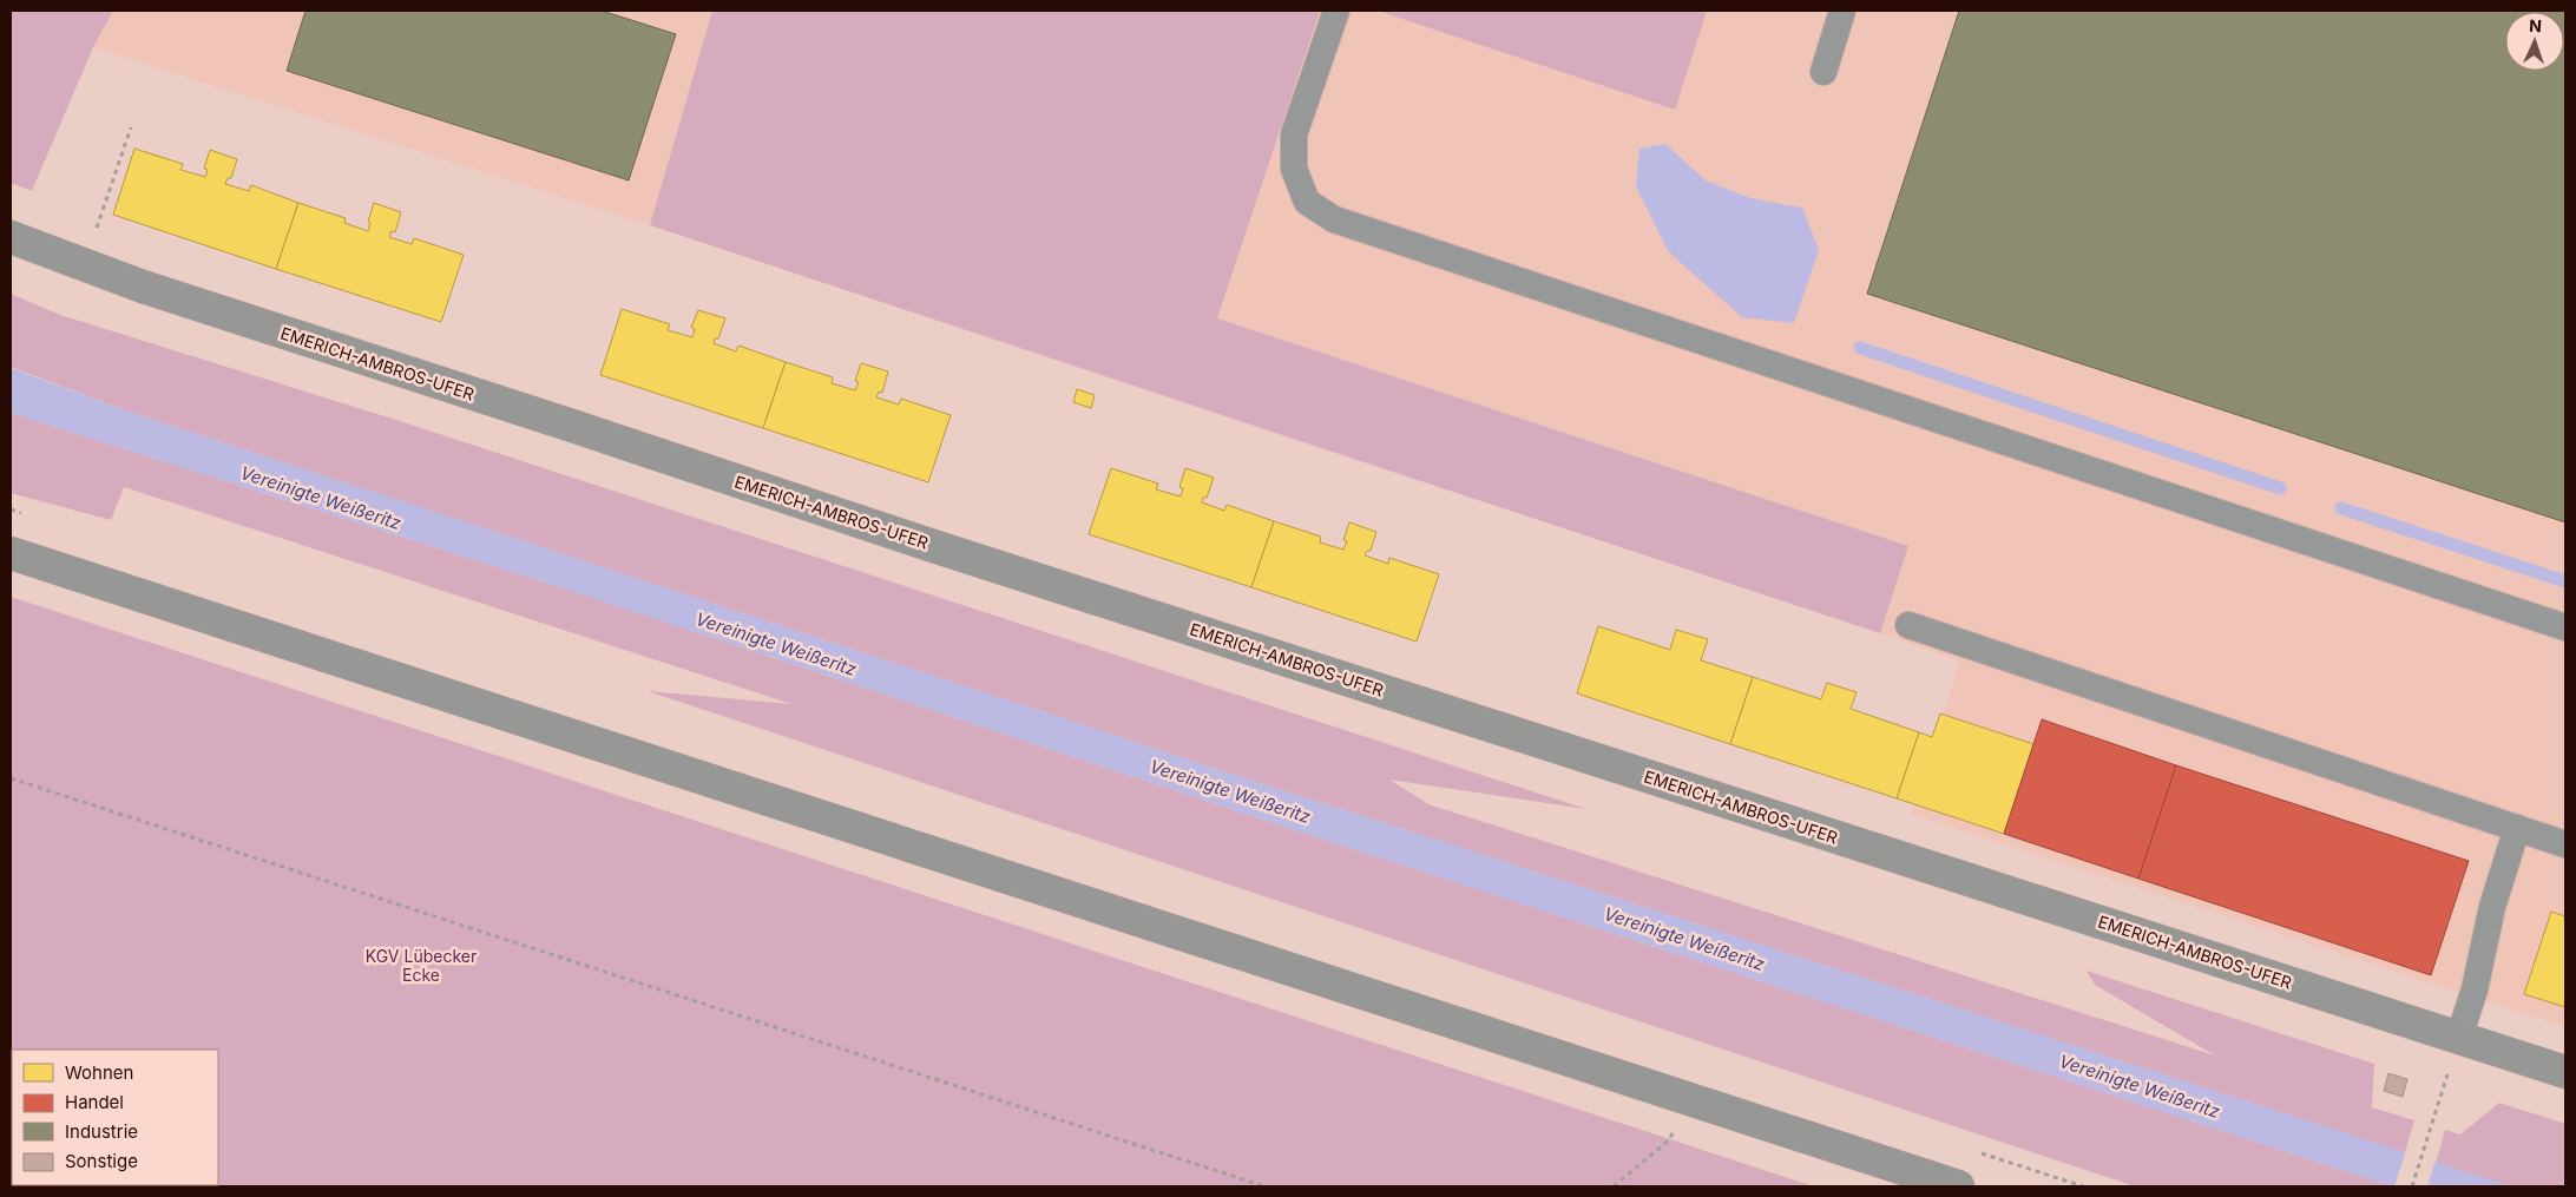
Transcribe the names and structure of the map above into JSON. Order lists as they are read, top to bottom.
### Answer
{
  "streets": {
    "main road": ["EMERICH-AMBROS-UFER"]
  },
  "water": ["Vereinigte Weißeritz"],
  "parks": ["KGV Lübecker Ecke"],
  "legend": [
    "Wohnen",
    "Handel",
    "Industrie",
    "Sonstige"
  ],
  "north": "top"
}
